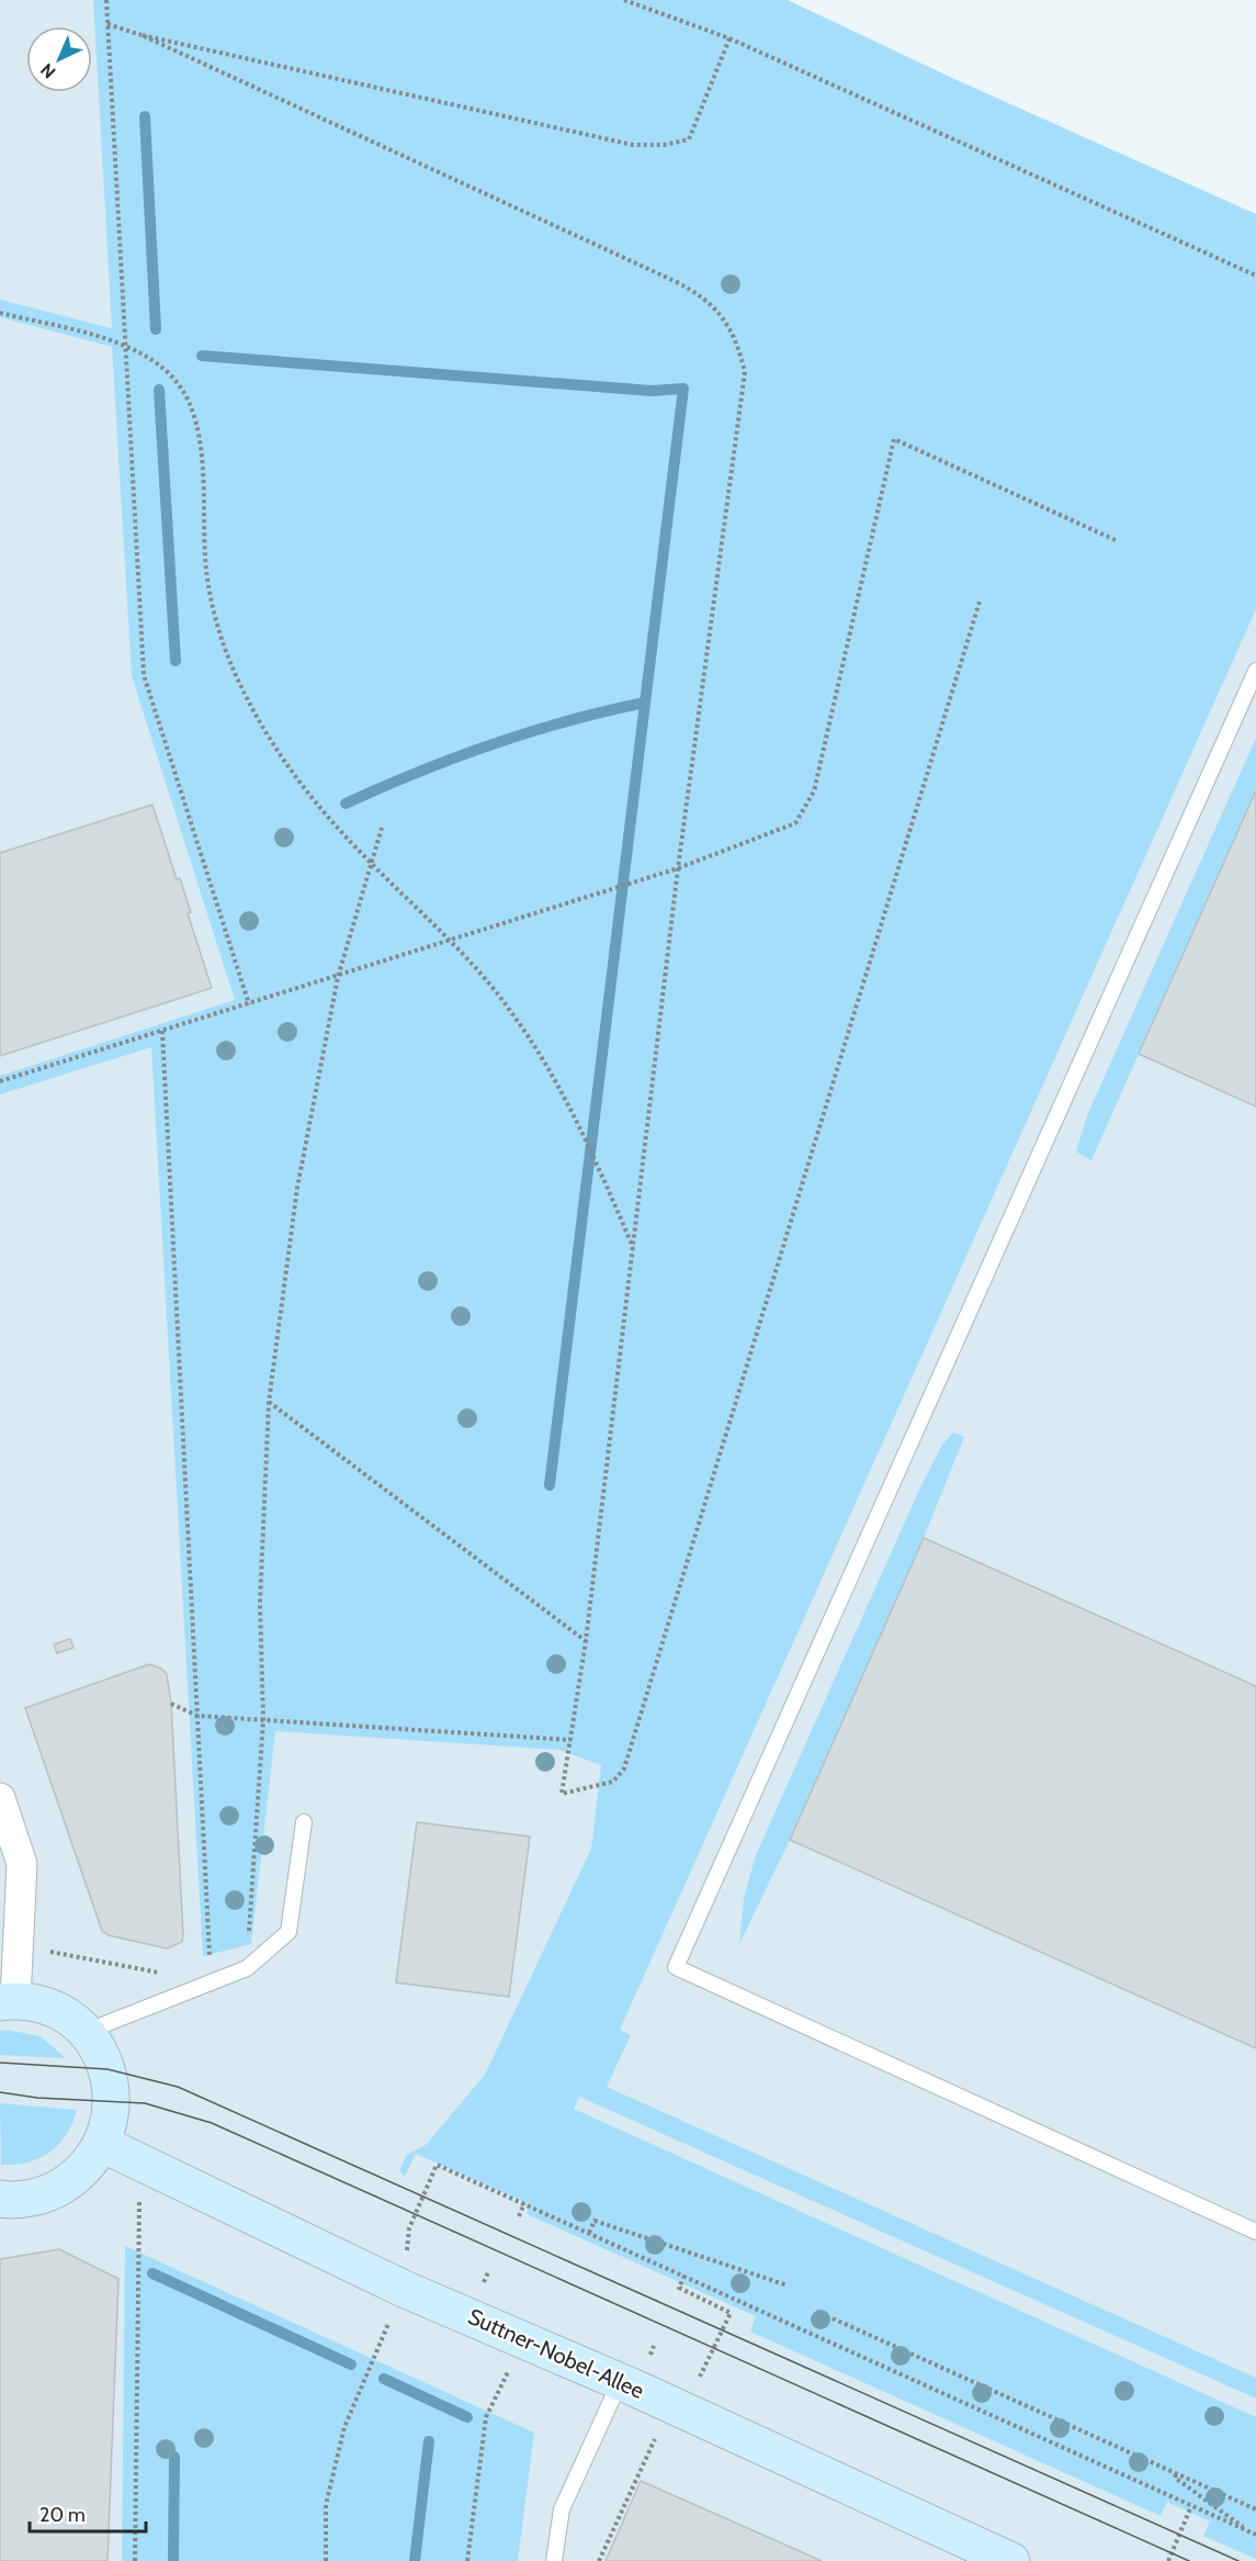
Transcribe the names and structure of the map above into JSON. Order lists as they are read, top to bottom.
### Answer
{
  "streets": {
    "street": ["Suttner-Nobel-Allee"]
  },
  "scale_bar": "20 m",
  "north": "bottom left"
}
